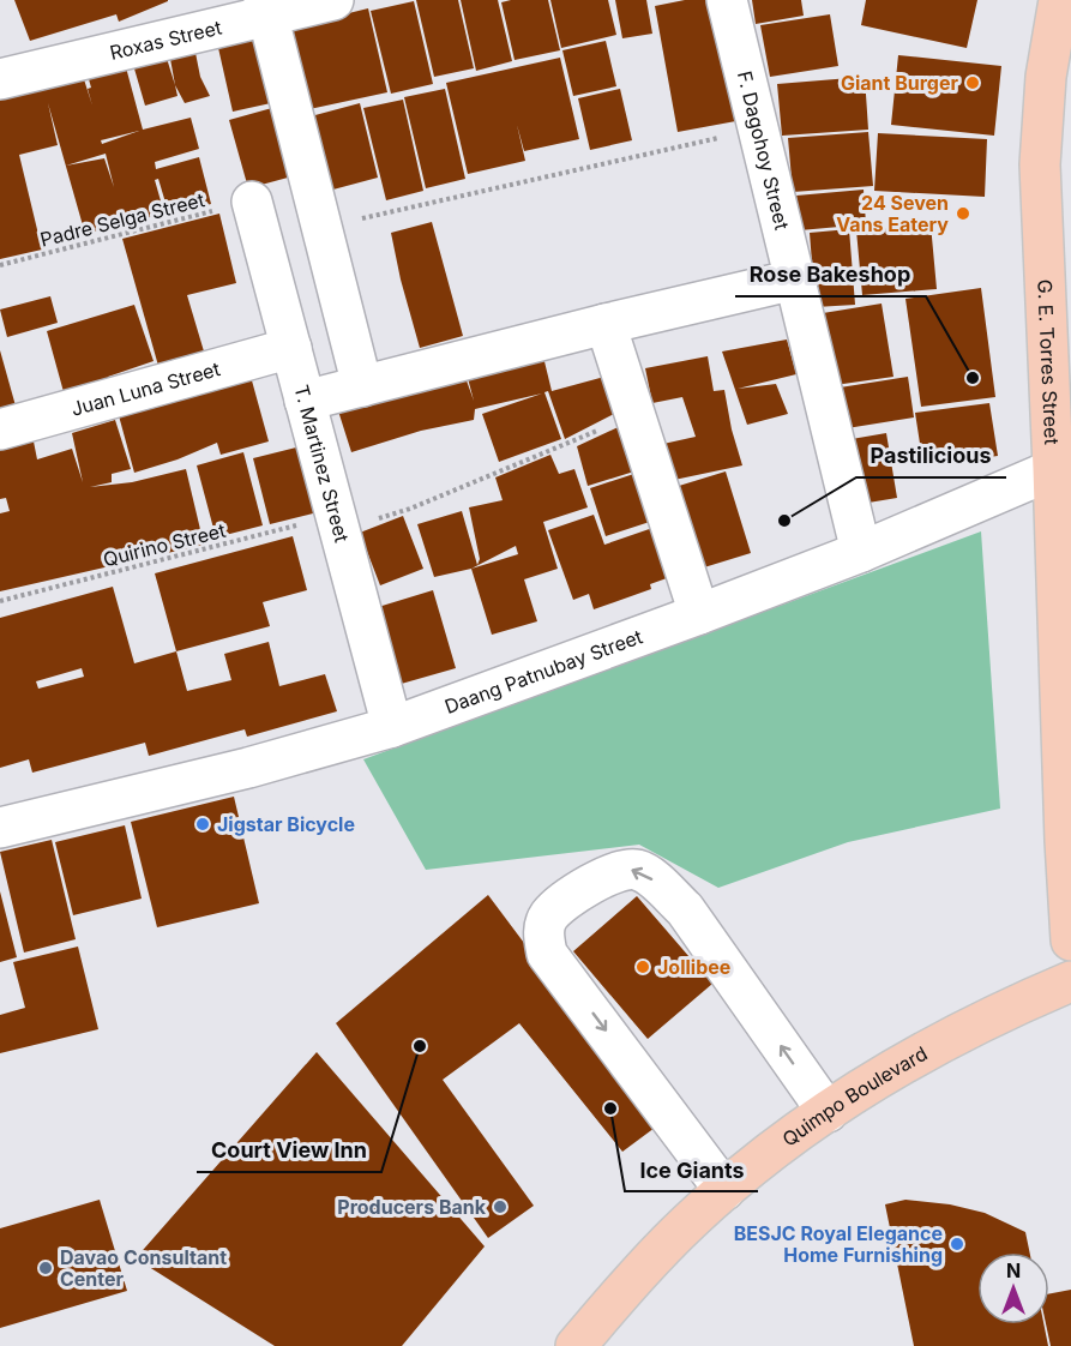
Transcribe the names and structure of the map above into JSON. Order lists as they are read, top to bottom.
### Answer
{
  "streets": {
    "main road": ["G. E. Torres Street", "Quimpo Boulevard"],
    "street": [
      "Roxas Street",
      "F. Dagohoy Street",
      "Juan Luna Street",
      "T. Martinez Street",
      "Daang Patnubay Street"
    ],
    "path": ["Padre Selga Street", "Quirino Street"]
  },
  "crossings": [
    ["F. Dagohoy Street", "Daang Patnubay Street"],
    ["Padre Selga Street", "T. Martinez Street"],
    ["G. E. Torres Street", "Daang Patnubay Street"],
    ["Juan Luna Street", "T. Martinez Street"],
    ["T. Martinez Street", "Quirino Street"],
    ["T. Martinez Street", "Daang Patnubay Street"]
  ],
  "places": [
    "Giant Burger",
    "24 Seven Vans Eatery",
    "Rose Bakeshop",
    "Pastilicious",
    "Jigstar Bicycle",
    "Jollibee",
    "Court View Inn",
    "Ice Giants",
    "Producers Bank",
    "BESJC Royal Elegance Home Furnishing",
    "Davao Consultant Center"
  ],
  "north": "top"
}
